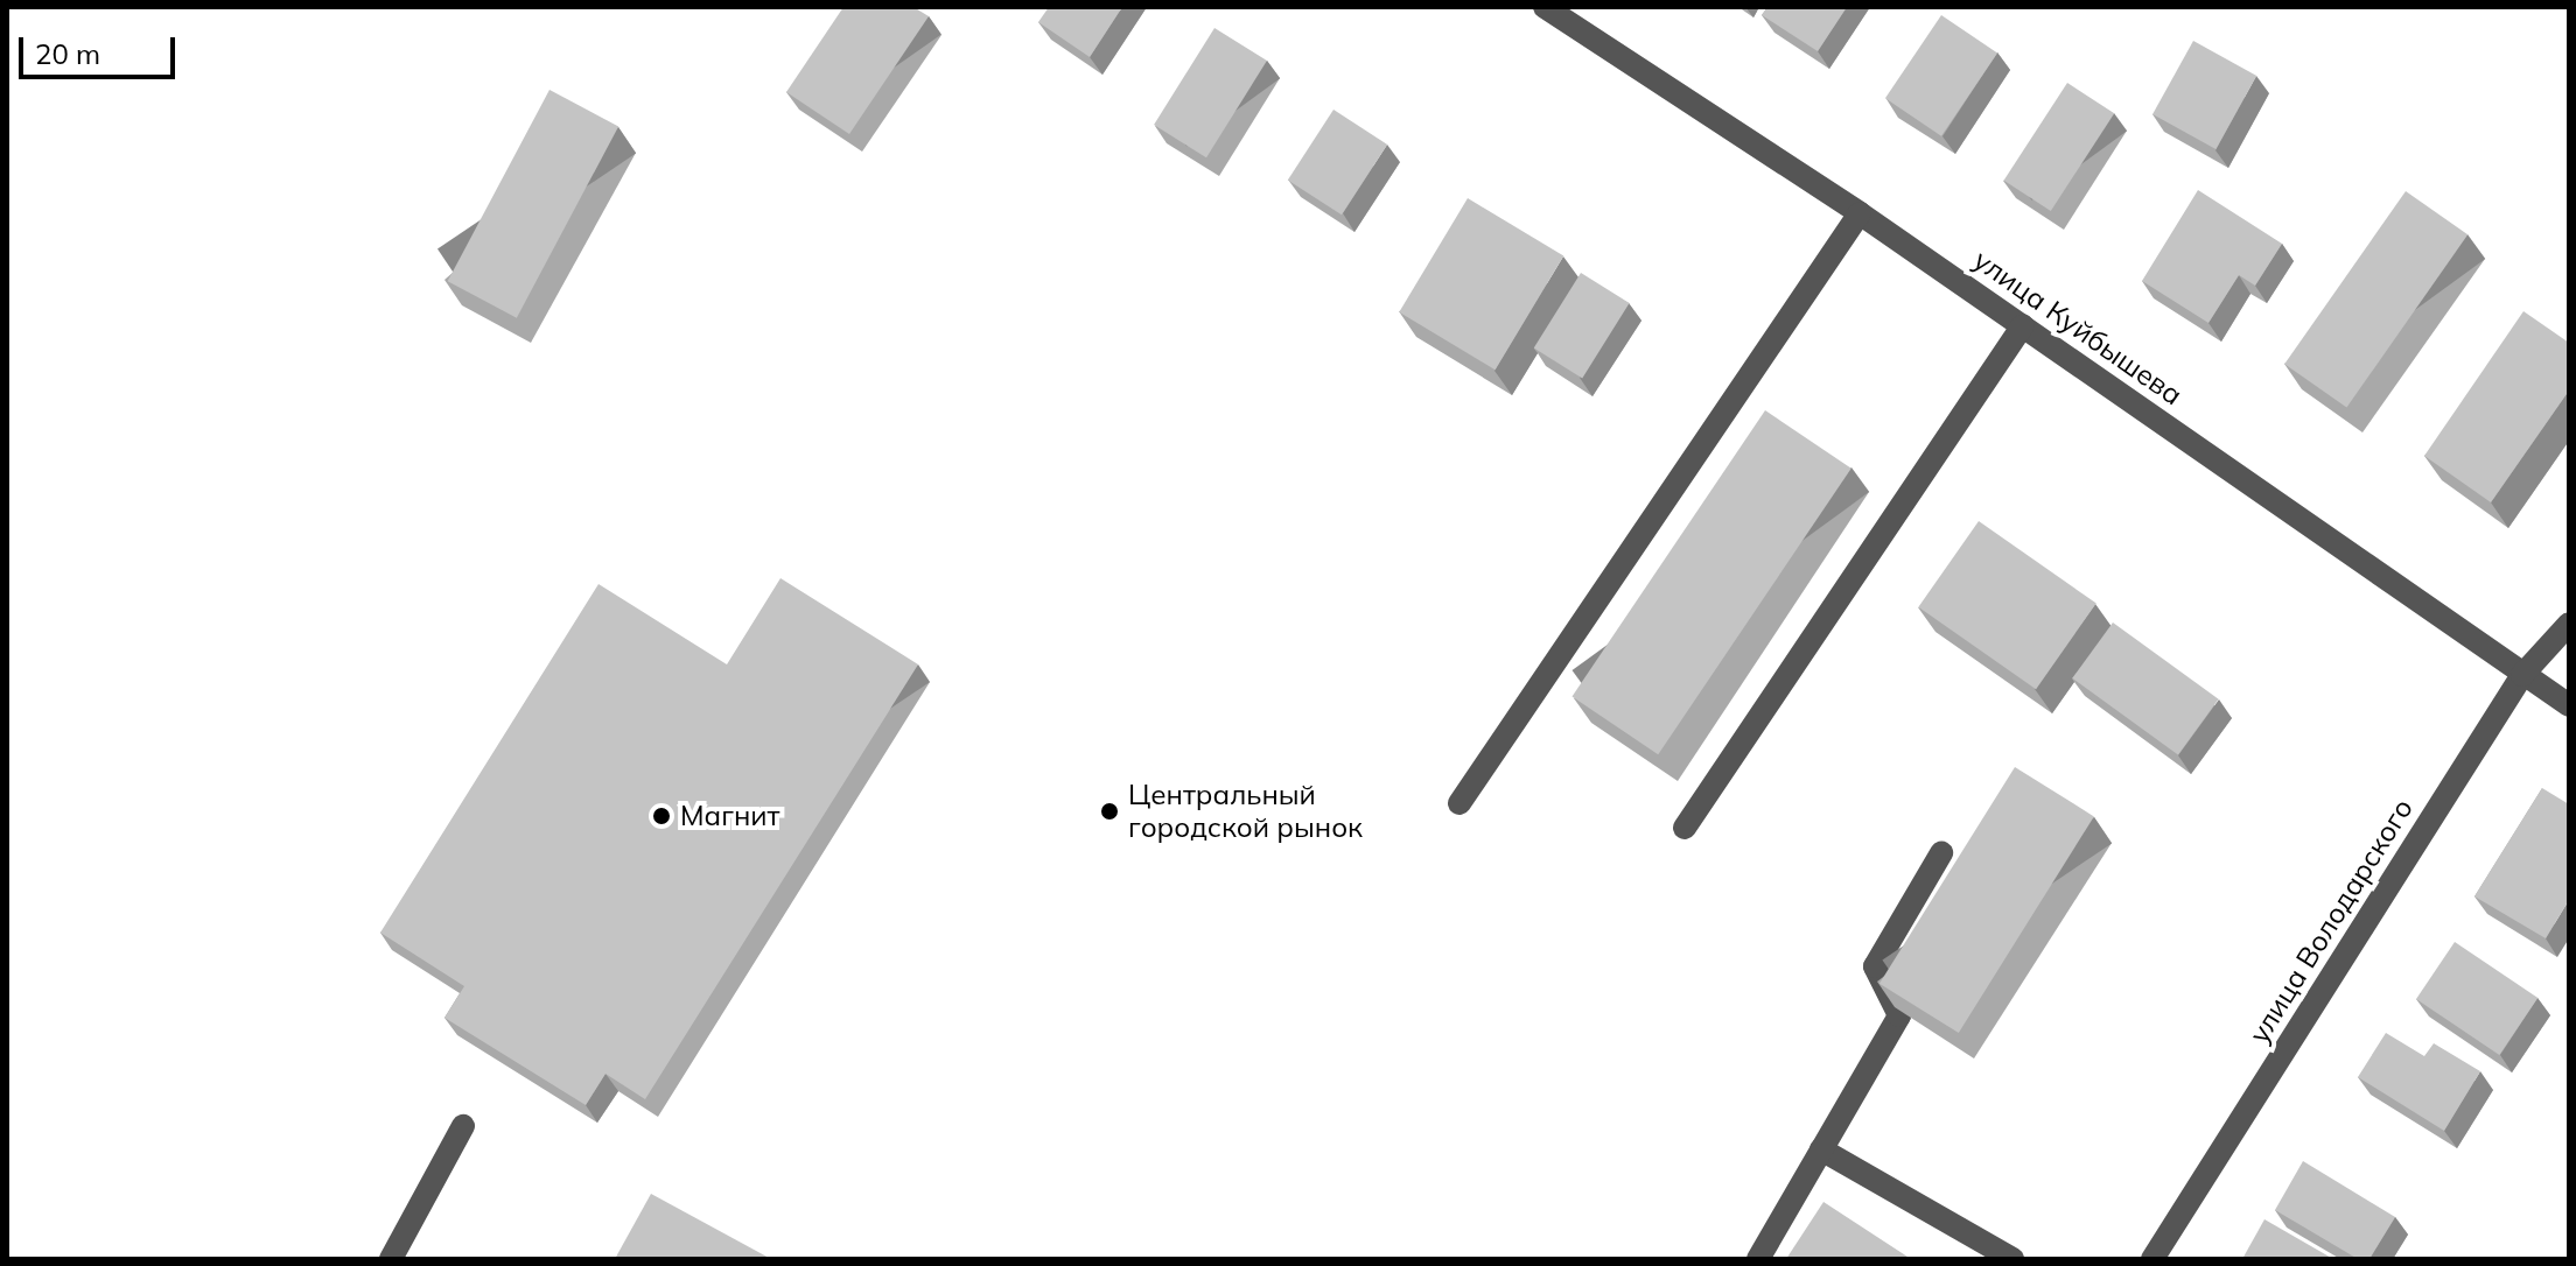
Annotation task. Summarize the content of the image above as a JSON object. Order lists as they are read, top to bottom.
{
  "streets": {
    "street": ["улица Куйбышева", "улица Володарского"]
  },
  "crossings": [
    ["улица Куйбышева", "улица Володарского"]
  ],
  "places": ["Центральный городской рынок", "Магнит"],
  "scale_bar": "20 m"
}
